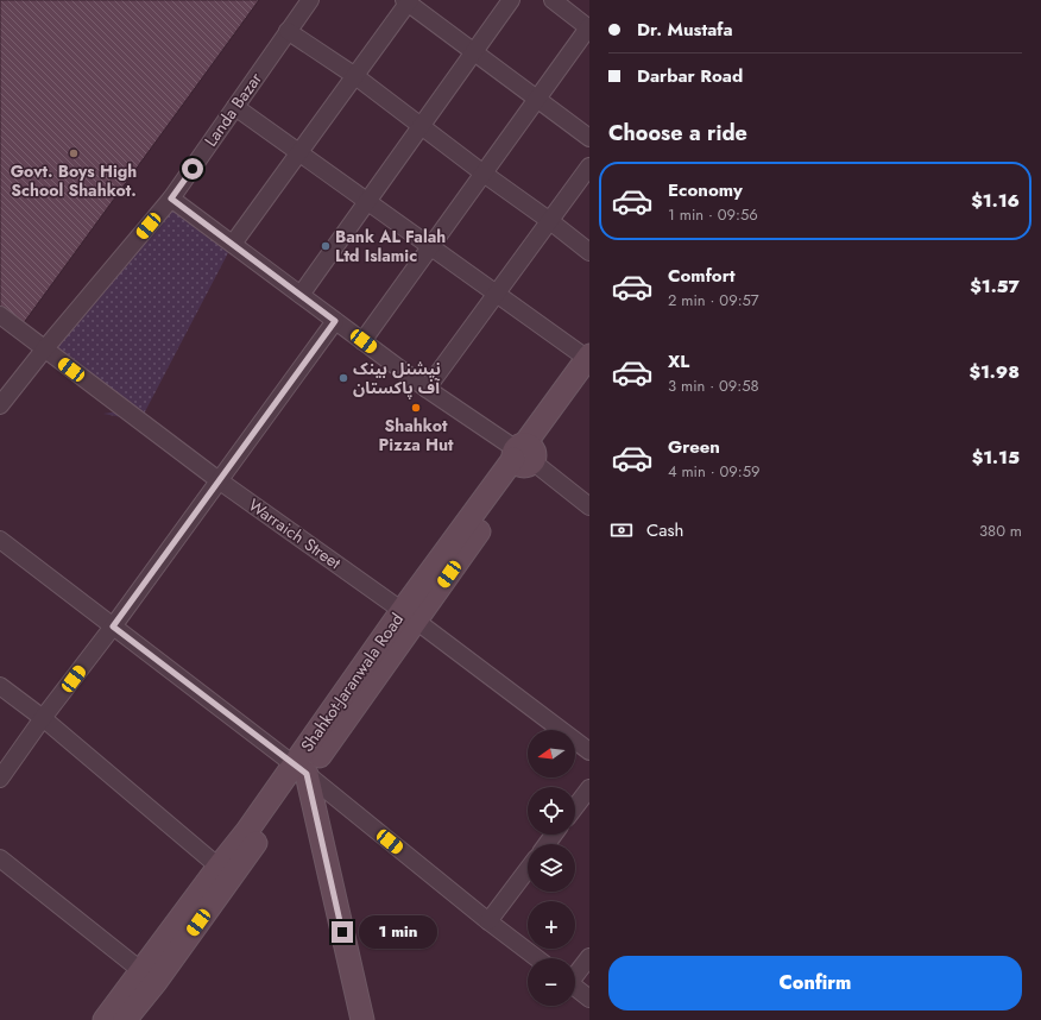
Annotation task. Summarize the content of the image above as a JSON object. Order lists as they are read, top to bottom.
{
  "streets": {
    "street": ["Landa Bazar", "Warraich Street", "Shahkot-Jaranwala Road"]
  },
  "crossings": [
    ["Landa Bazar", "Warraich Street"],
    ["Warraich Street", "Shahkot-Jaranwala Road"]
  ],
  "places": [
    "Govt. Boys High School Shahkot.",
    "Bank AL Falah Ltd Islamic",
    "نیشنل بینک آف پاکستان",
    "Shahkot Pizza Hut"
  ],
  "north": "left",
  "page": {
    "banner": ["Dr. Mustafa", "Darbar Road"],
    "heading": "Choose a ride",
    "list": [
      {
        "name": "Economy",
        "note": "1 min · 09:56",
        "value": "$1.16"
      },
      {
        "name": "Comfort",
        "note": "2 min · 09:57",
        "value": "$1.57"
      },
      {
        "name": "XL",
        "note": "3 min · 09:58",
        "value": "$1.98"
      },
      {
        "name": "Green",
        "note": "4 min · 09:59",
        "value": "$1.15"
      }
    ],
    "pay": ["Cash", "380 m"],
    "map_buttons": ["+", "−"],
    "bubble": "1 min",
    "buttons": "Confirm"
  }
}
